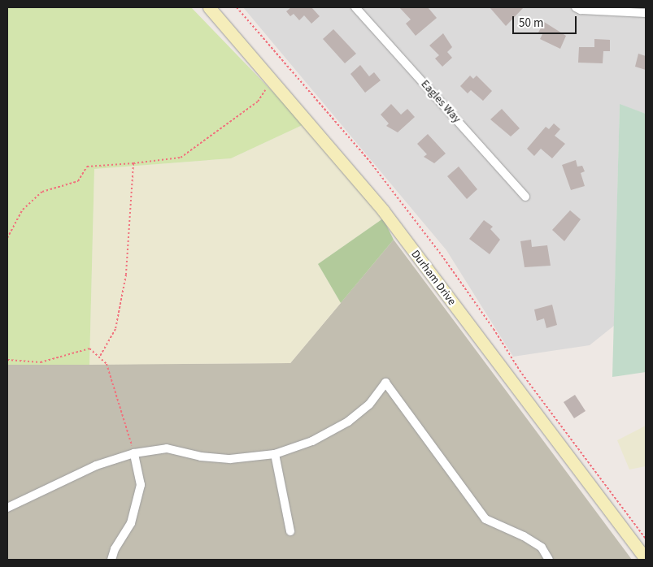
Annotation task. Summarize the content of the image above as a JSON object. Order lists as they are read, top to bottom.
{
  "streets": {
    "street": ["Eagles Way", "Durham Drive"]
  },
  "scale_bar": "50 m"
}
